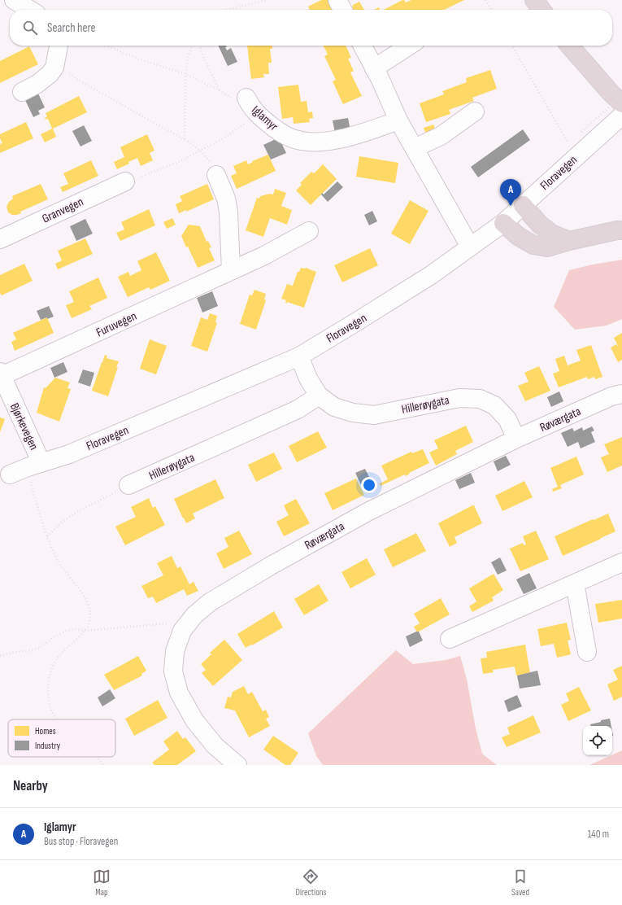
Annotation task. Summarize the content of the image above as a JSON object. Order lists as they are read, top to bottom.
{
  "streets": {
    "street": [
      "Iglamyr",
      "Floravegen",
      "Granvegen",
      "Furuvegen",
      "Hillerøygata",
      "Røværgata",
      "Bjørkevegen"
    ]
  },
  "crossings": [
    ["Floravegen", "Hillerøygata"],
    ["Floravegen", "Bjørkevegen"],
    ["Furuvegen", "Bjørkevegen"],
    ["Hillerøygata", "Røværgata"]
  ],
  "legend": ["Homes", "Industry"],
  "page": {
    "search": "Search here",
    "pins": "A",
    "heading": "Nearby",
    "list": [
      {
        "mark": "A",
        "name": "Iglamyr",
        "note": "Bus stop · Floravegen",
        "value": "140 m"
      }
    ],
    "nav": ["Map", "Directions", "Saved"]
  }
}
